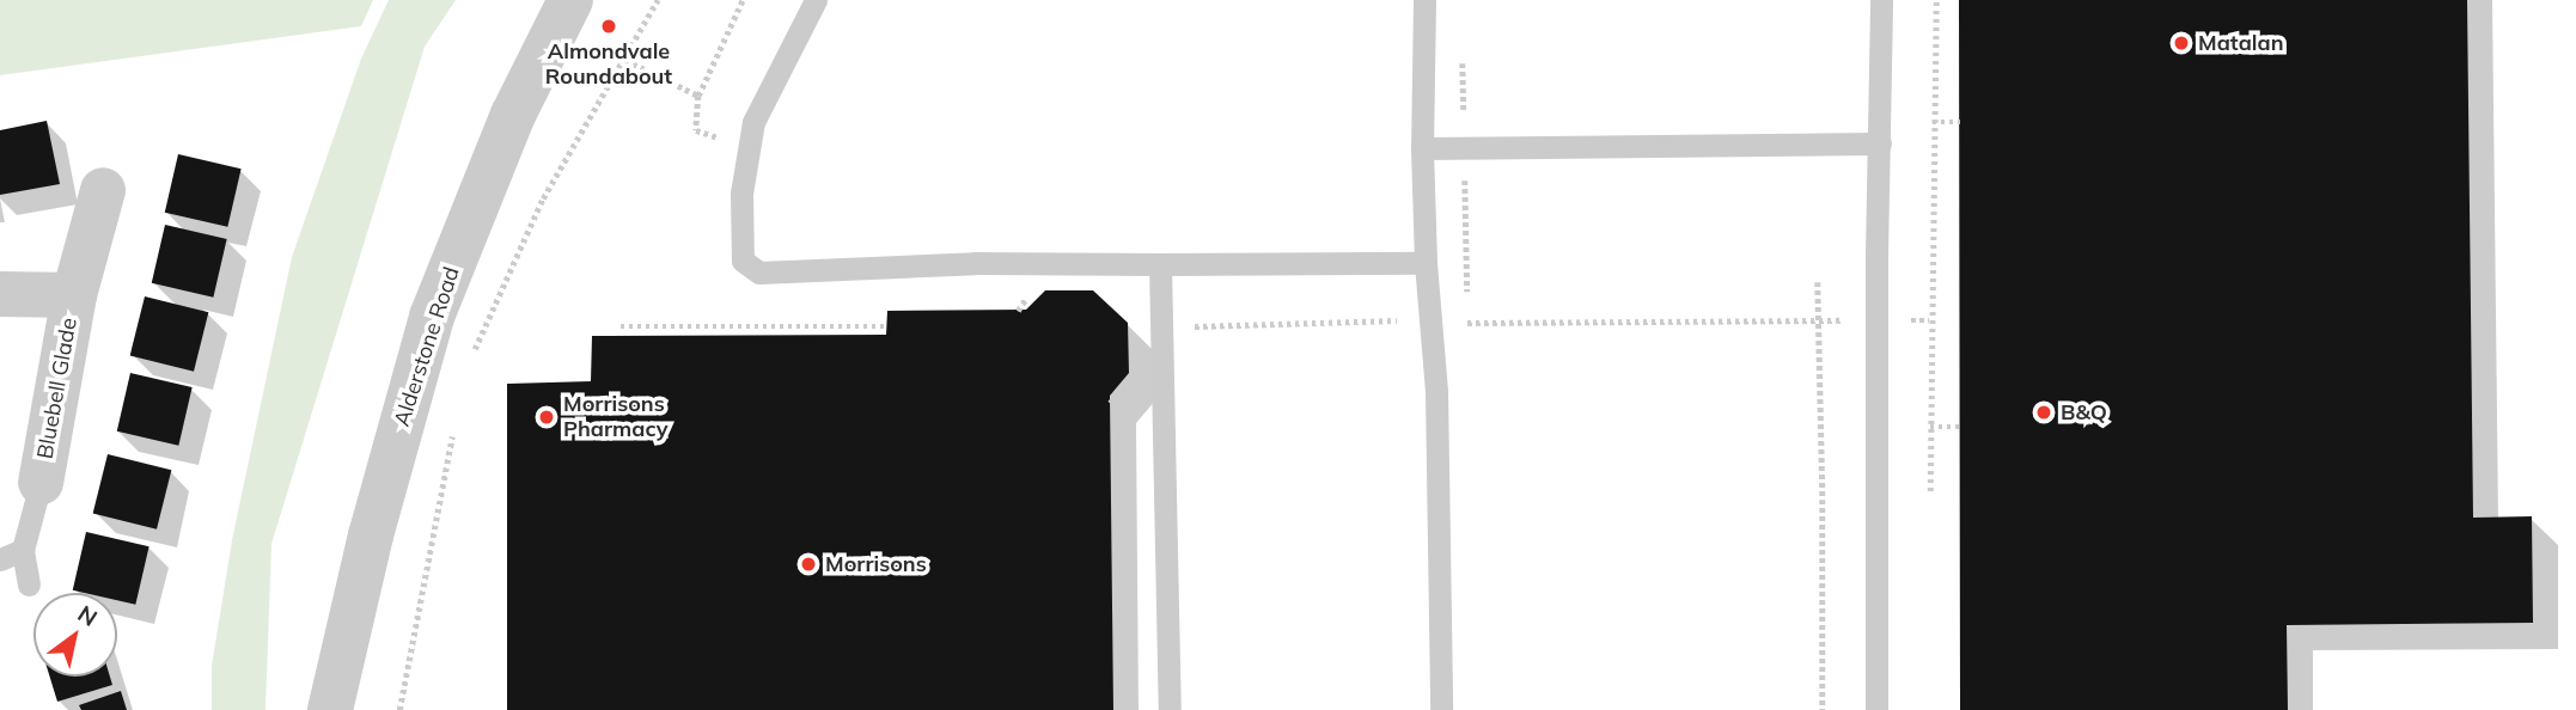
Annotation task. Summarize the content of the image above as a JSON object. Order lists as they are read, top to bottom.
{
  "streets": {
    "street": ["Alderstone Road", "Bluebell Glade"]
  },
  "places": [
    "Almondvale Roundabout",
    "Matalan",
    "B&Q",
    "Morrisons Pharmacy",
    "Morrisons"
  ],
  "north": "top right"
}
